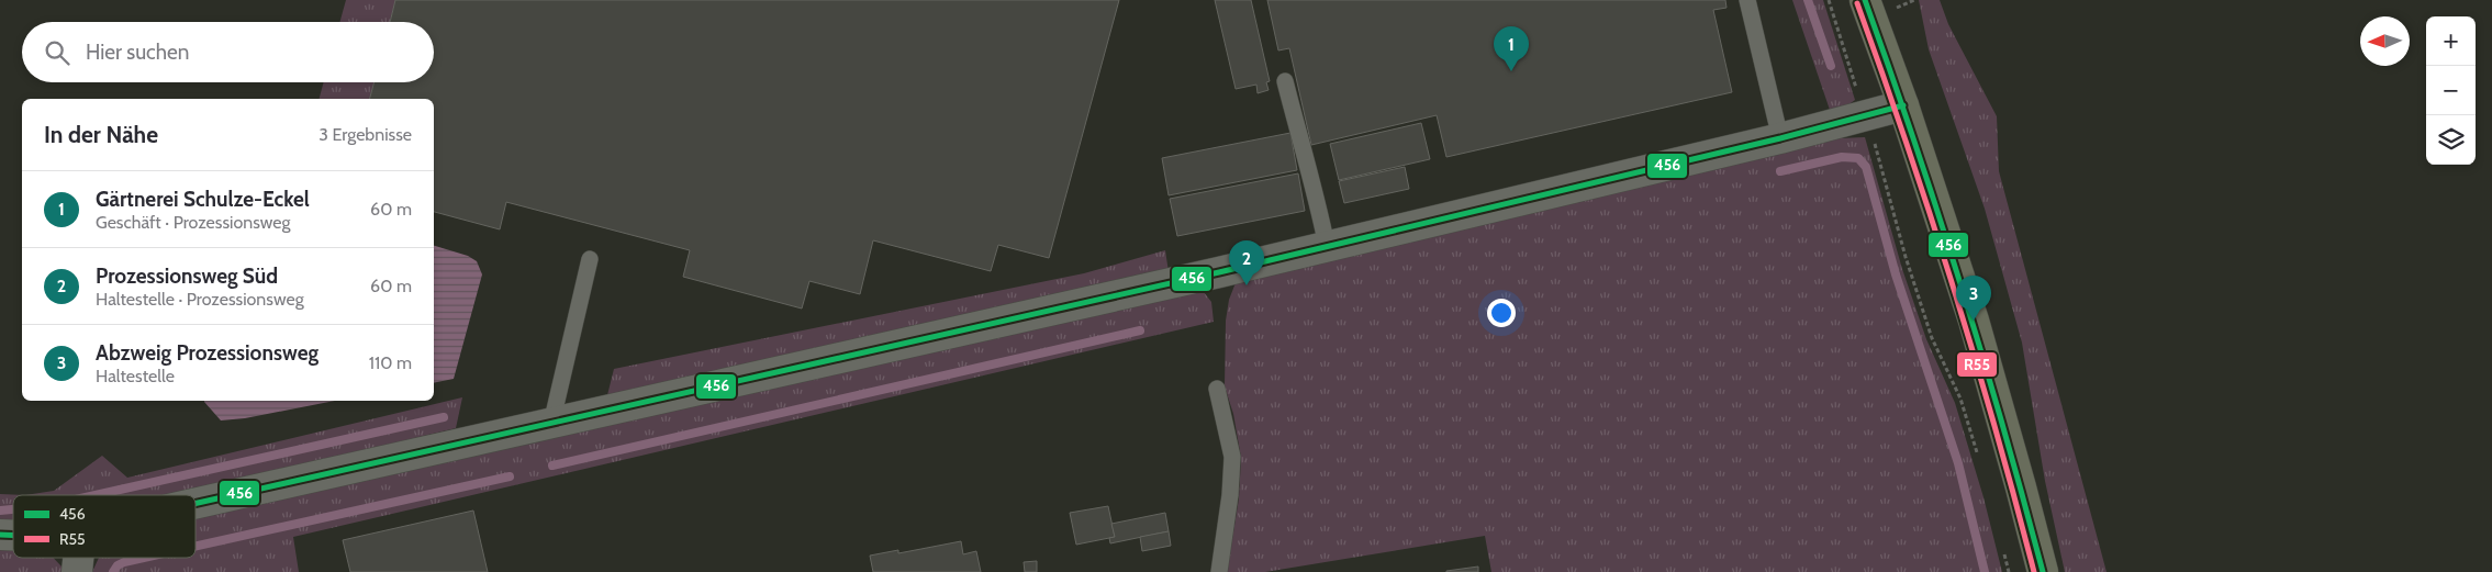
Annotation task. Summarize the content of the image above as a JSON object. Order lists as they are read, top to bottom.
{
  "lines": ["transit line 456", "transit line R55"],
  "legend": ["456", "R55"],
  "north": "left",
  "page": {
    "map_buttons": ["+", "−"],
    "search": "Hier suchen",
    "pins": ["1", "2", "3"],
    "heading": ["In der Nähe", "3 Ergebnisse"],
    "list": [
      {
        "mark": "1",
        "name": "Gärtnerei Schulze-Eckel",
        "note": "Geschäft · Prozessionsweg",
        "value": "60 m"
      },
      {
        "mark": "2",
        "name": "Prozessionsweg Süd",
        "note": "Haltestelle · Prozessionsweg",
        "value": "60 m"
      },
      {
        "mark": "3",
        "name": "Abzweig Prozessionsweg",
        "note": "Haltestelle",
        "value": "110 m"
      }
    ]
  }
}
